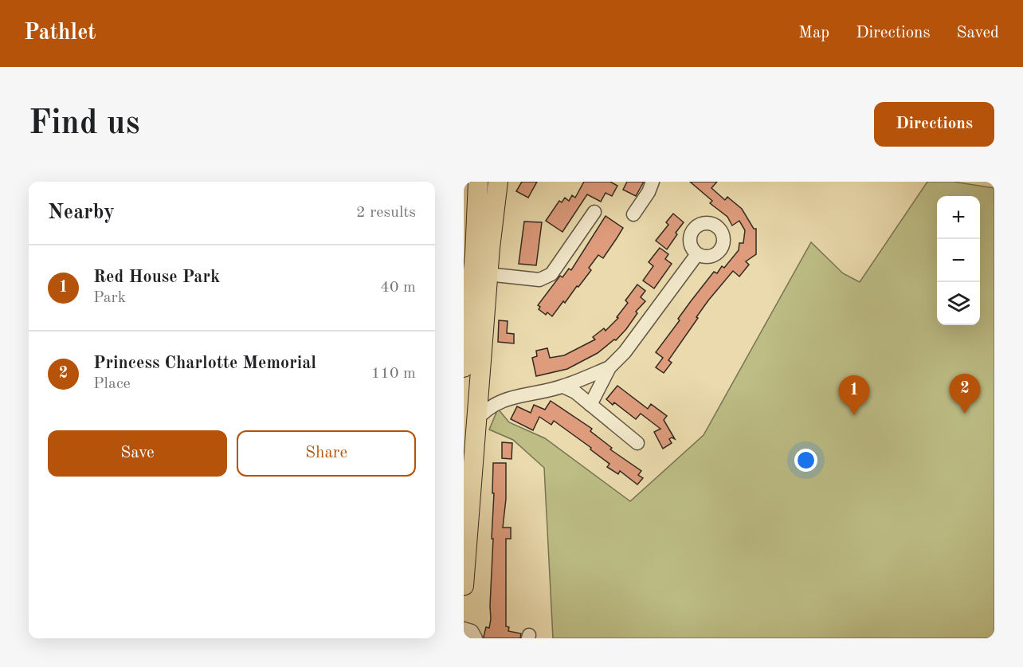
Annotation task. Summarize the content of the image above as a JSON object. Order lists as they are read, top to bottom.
{
  "page": {
    "header": "Pathlet",
    "nav": ["Map", "Directions", "Saved"],
    "buttons": [
      "Directions",
      ["Save", "Share"]
    ],
    "title": "Find us",
    "heading": ["Nearby", "2 results"],
    "map_buttons": ["+", "−"],
    "list": [
      {
        "mark": "1",
        "name": "Red House Park",
        "note": "Park",
        "value": "40 m"
      },
      {
        "mark": "2",
        "name": "Princess Charlotte Memorial",
        "note": "Place",
        "value": "110 m"
      }
    ],
    "pins": ["2", "1"]
  }
}
